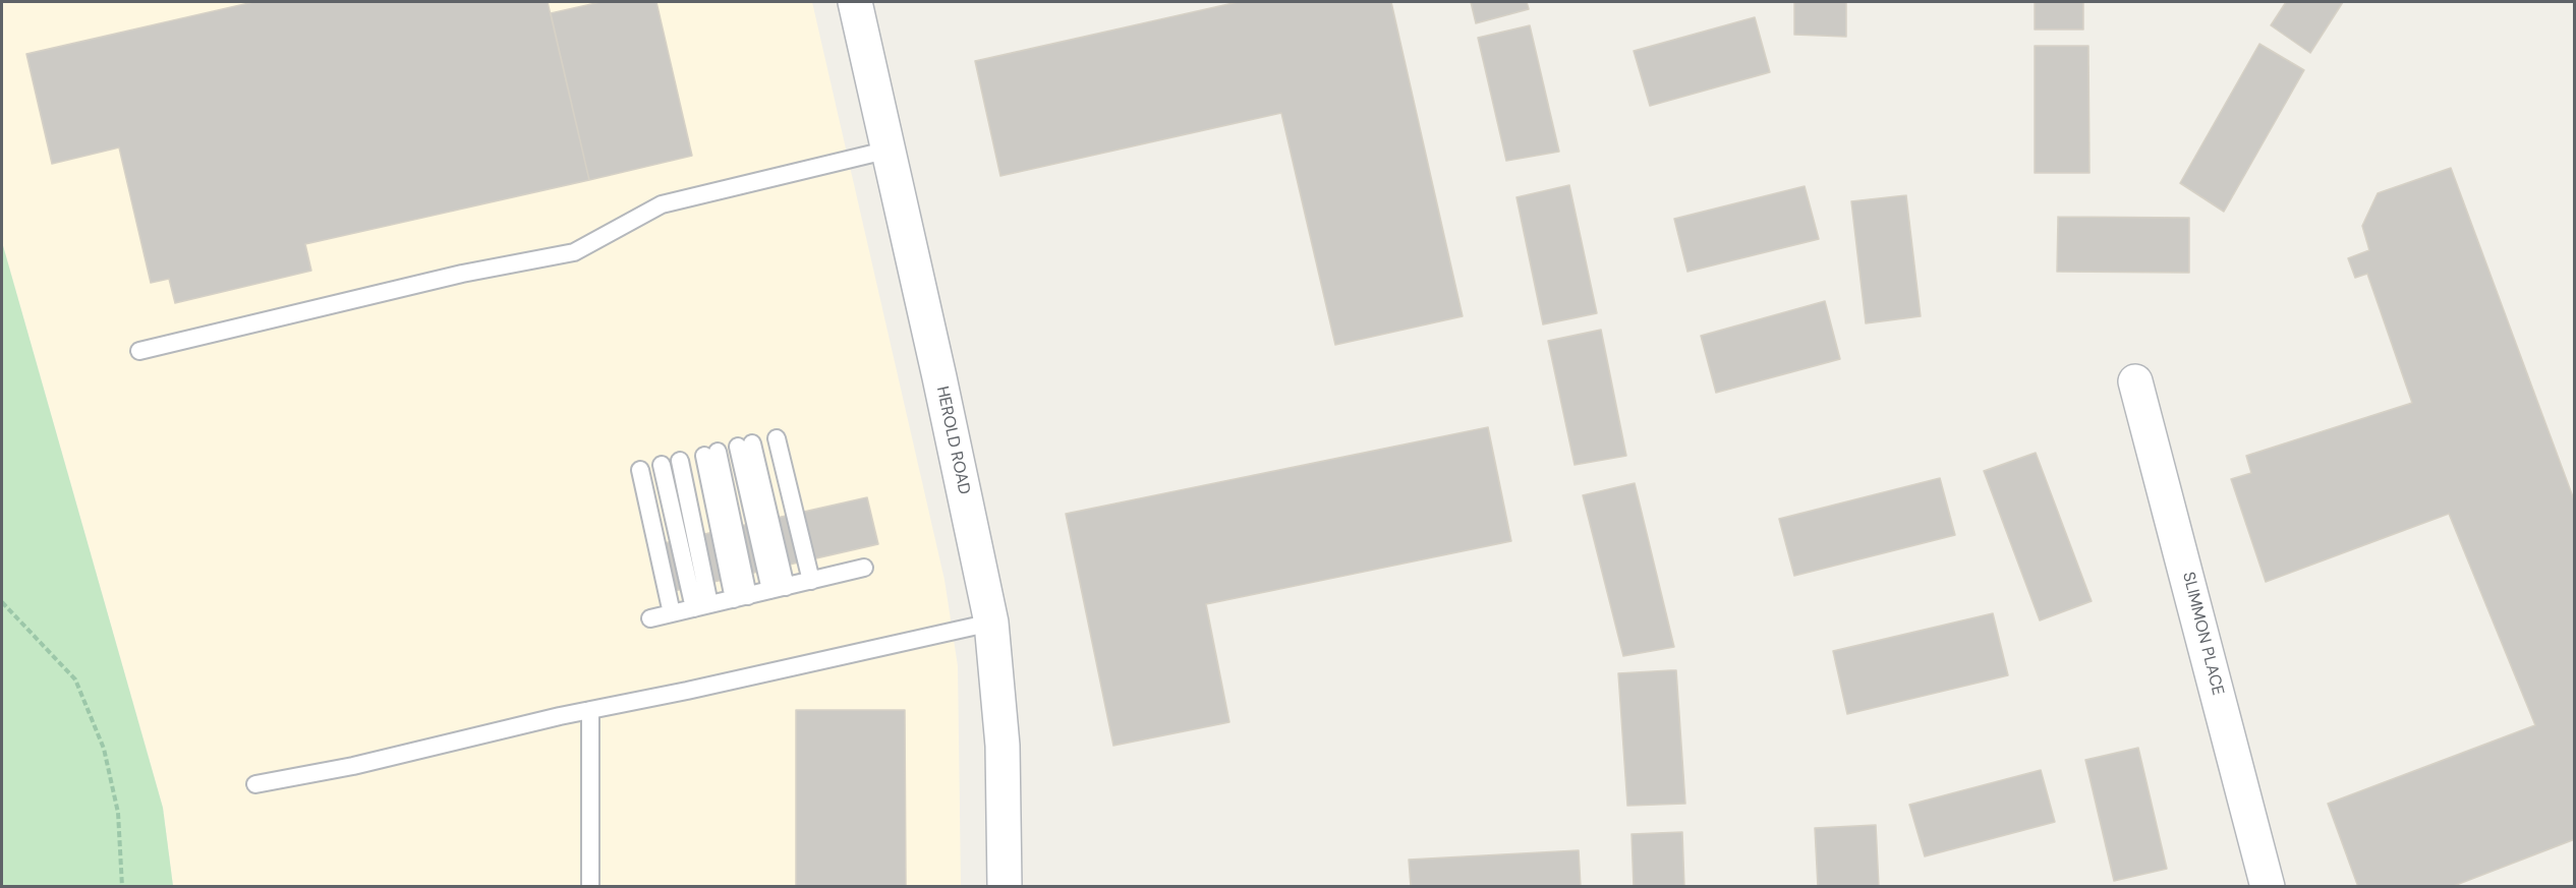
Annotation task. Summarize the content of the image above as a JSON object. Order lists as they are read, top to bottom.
{
  "streets": {
    "street": ["HEROLD ROAD", "SLIMMON PLACE"]
  }
}
